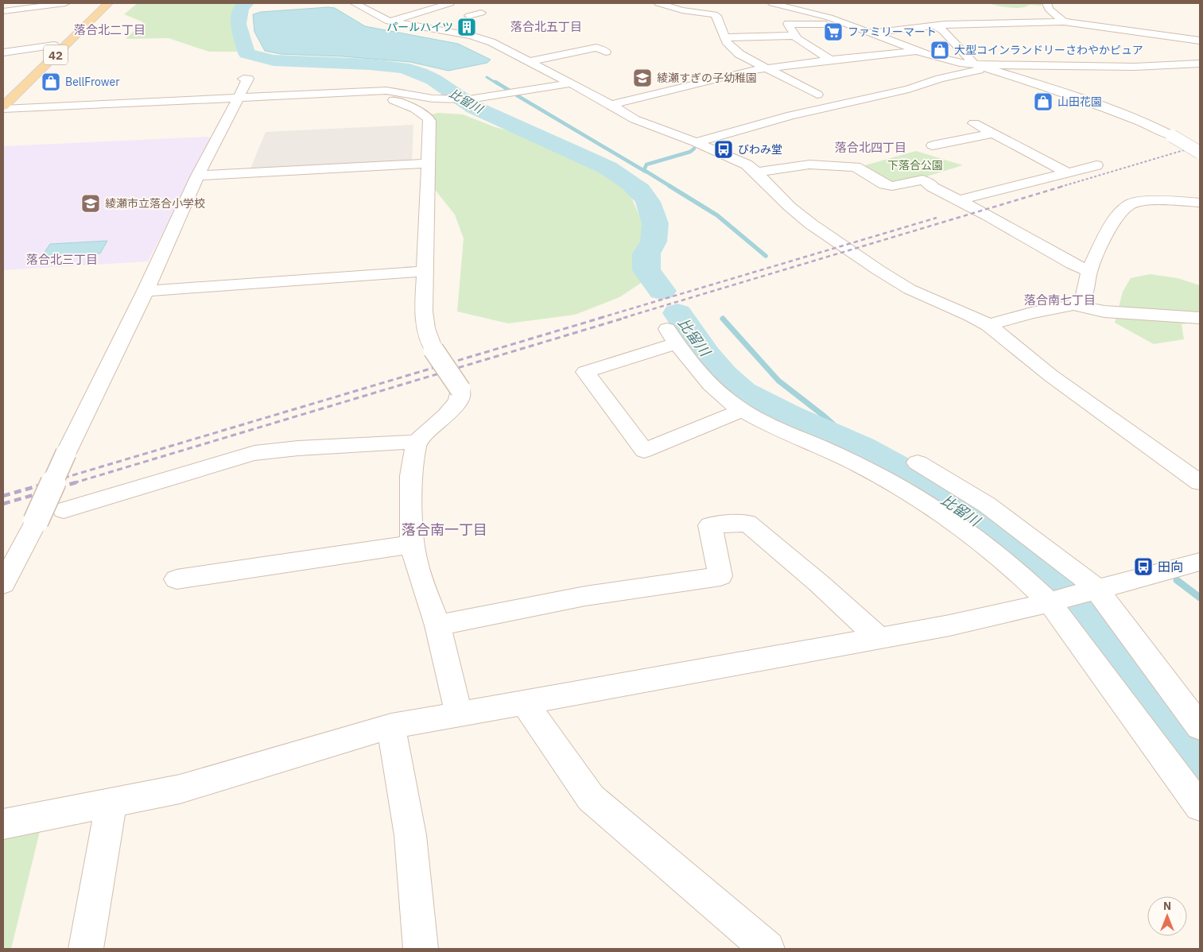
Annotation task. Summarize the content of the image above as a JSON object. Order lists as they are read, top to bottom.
{
  "streets": {
    "main road": ["42"]
  },
  "districts": [
    "落合北五丁目",
    "落合北二丁目",
    "落合北四丁目",
    "落合北三丁目",
    "落合南七丁目",
    "落合南一丁目"
  ],
  "water": ["比留川"],
  "parks": ["下落合公園"],
  "places": {
    "building": ["パールハイツ"],
    "supermarket": ["ファミリーマート"],
    "shop": ["大型コインランドリーさわやかピュア", "BellFrower", "山田花園"],
    "school or university": ["綾瀬すぎの子幼稚園", "綾瀬市立落合小学校"],
    "bus stop": ["びわみ堂", "田向"]
  },
  "north": "top"
}
